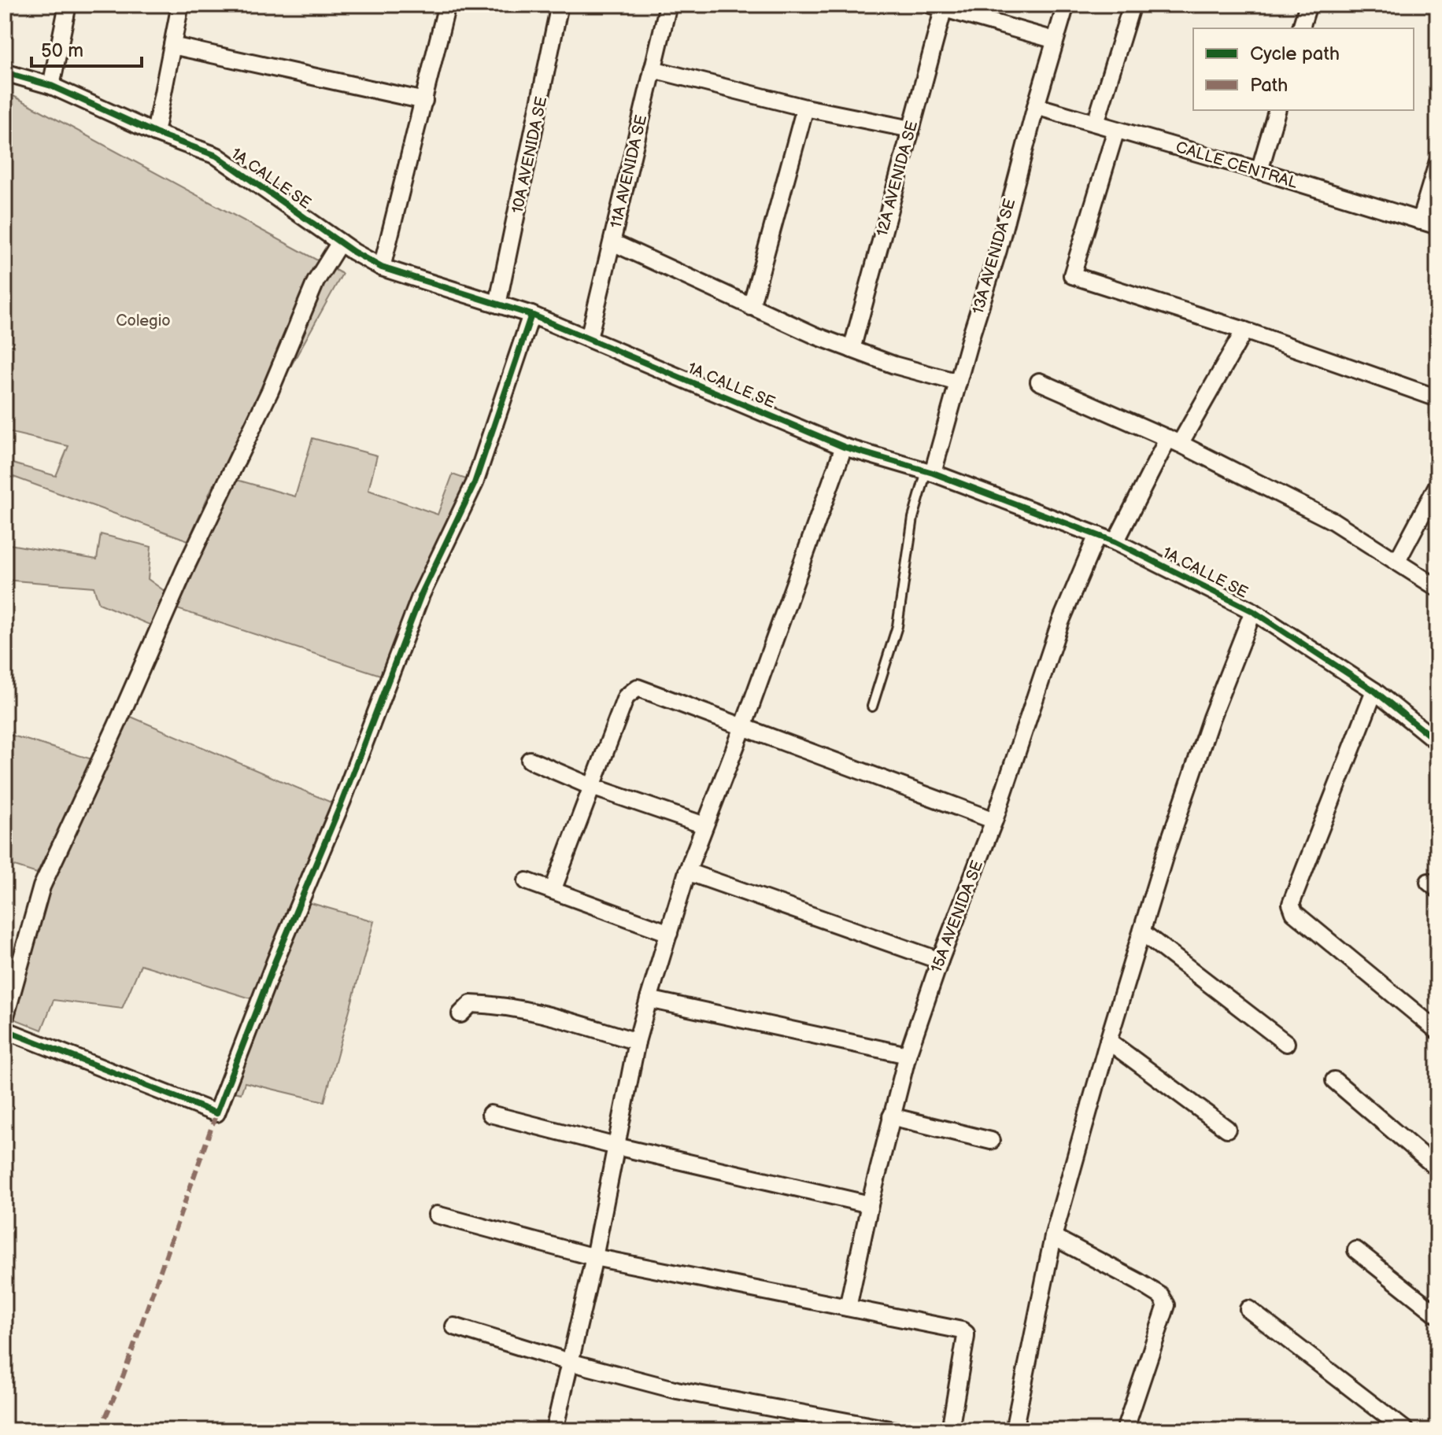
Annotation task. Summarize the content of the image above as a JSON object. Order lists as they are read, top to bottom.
{
  "streets": {
    "street": [
      "10A AVENIDA SE",
      "CALLE CENTRAL",
      "11A AVENIDA SE",
      "1A CALLE SE",
      "12A AVENIDA SE",
      "13A AVENIDA SE",
      "15A AVENIDA SE"
    ]
  },
  "crossings": [
    ["10A AVENIDA SE", "1A CALLE SE"],
    ["CALLE CENTRAL", "13A AVENIDA SE"],
    ["11A AVENIDA SE", "1A CALLE SE"],
    ["1A CALLE SE", "13A AVENIDA SE"],
    ["1A CALLE SE", "15A AVENIDA SE"]
  ],
  "parks": ["Colegio"],
  "legend": ["Cycle path", "Path"],
  "scale_bar": "50 m"
}
